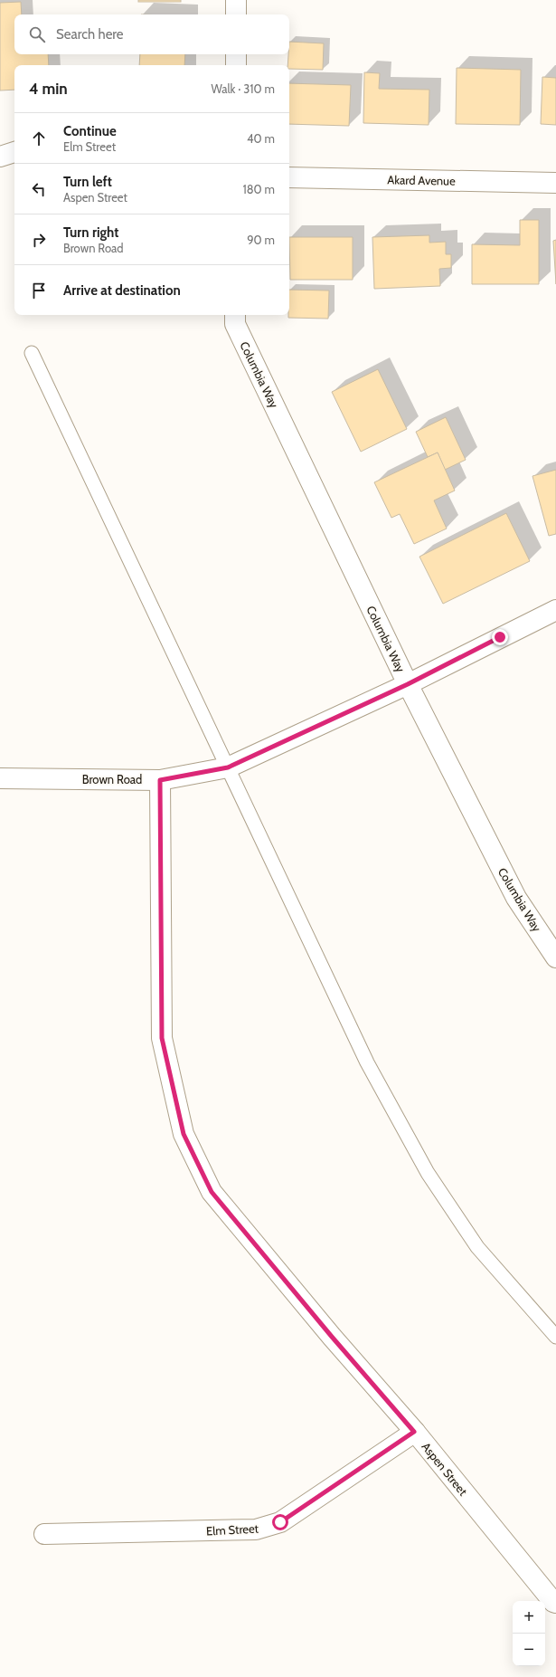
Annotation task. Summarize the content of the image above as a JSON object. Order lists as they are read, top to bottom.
{
  "streets": {
    "street": [
      "Akard Avenue",
      "Columbia Way",
      "Brown Road",
      "Aspen Street",
      "Elm Street"
    ]
  },
  "crossings": [
    ["Columbia Way", "Brown Road"],
    ["Brown Road", "Aspen Street"],
    ["Aspen Street", "Elm Street"]
  ],
  "page": {
    "search": "Search here",
    "heading": ["4 min", "Walk · 310 m"],
    "list": [
      ["Continue", "Elm Street", "40 m"],
      ["Turn left", "Aspen Street", "180 m"],
      ["Turn right", "Brown Road", "90 m"],
      "Arrive at destination"
    ],
    "map_buttons": ["+", "−"]
  }
}
